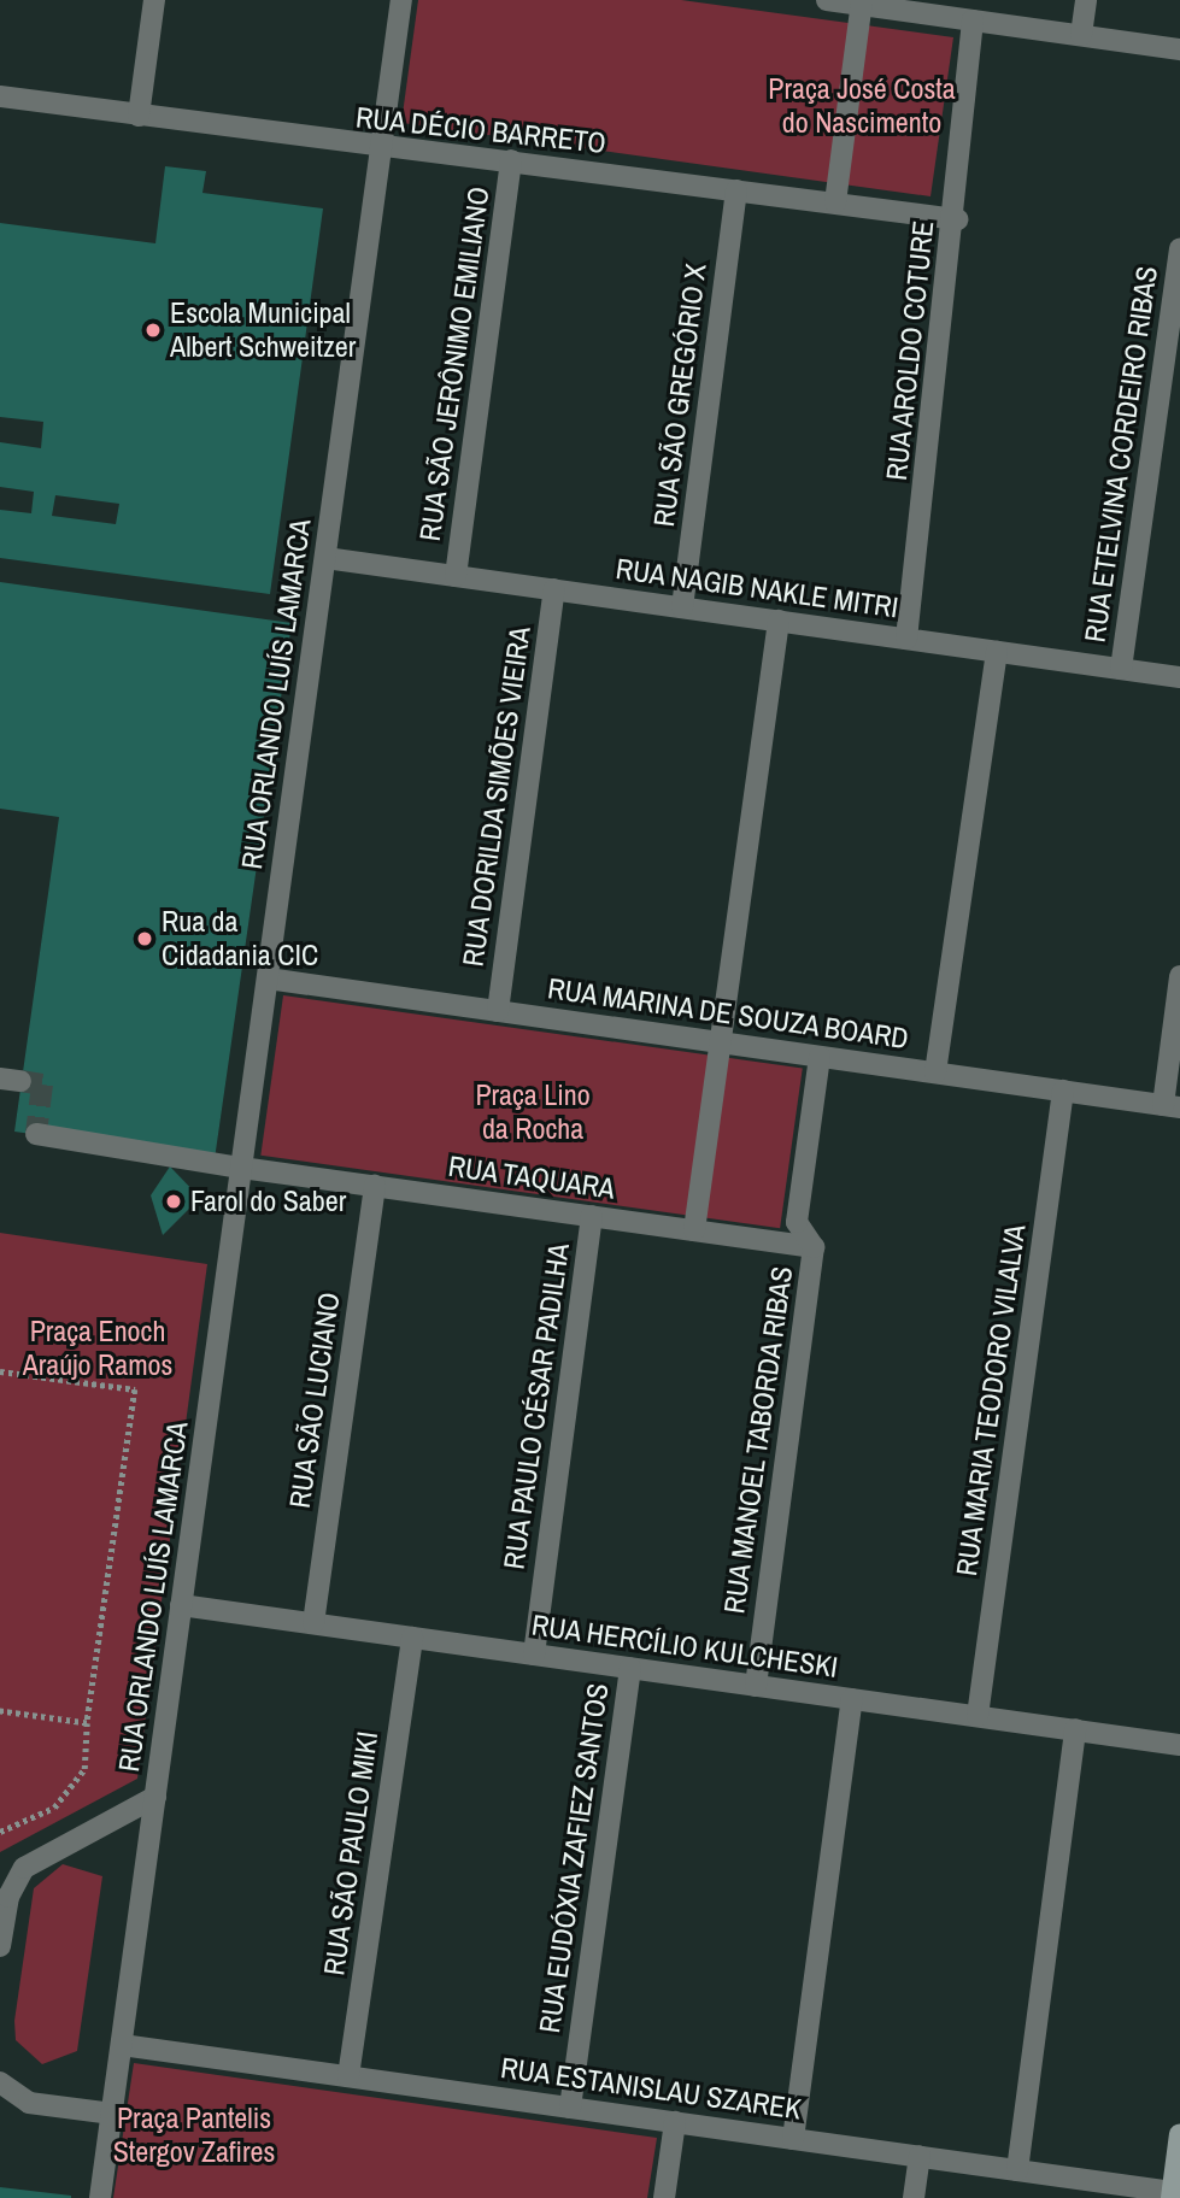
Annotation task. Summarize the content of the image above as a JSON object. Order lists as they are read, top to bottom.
{
  "streets": {
    "street": [
      "RUA DÉCIO BARRETO",
      "RUA AROLDO COTURE",
      "RUA SÃO JERÔNIMO EMILIANO",
      "RUA SÃO GREGÓRIO X",
      "RUA ETELVINA CORDEIRO RIBAS",
      "RUA NAGIB NAKLE MITRI",
      "RUA ORLANDO LUÍS LAMARCA",
      "RUA DORILDA SIMÕES VIEIRA",
      "RUA MARINA DE SOUZA BOARD",
      "RUA TAQUARA",
      "RUA SÃO LUCIANO",
      "RUA MARIA TEODORO VILALVA",
      "RUA PAULO CÉSAR PADILHA",
      "RUA MANOEL TABORDA RIBAS",
      "RUA HERCÍLIO KULCHESKI",
      "RUA SÃO PAULO MIKI",
      "RUA EUDÓXIA ZAFIEZ SANTOS",
      "RUA ESTANISLAU SZAREK"
    ]
  },
  "crossings": [
    ["RUA DÉCIO BARRETO", "RUA AROLDO COTURE"],
    ["RUA DÉCIO BARRETO", "RUA SÃO JERÔNIMO EMILIANO"],
    ["RUA DÉCIO BARRETO", "RUA SÃO GREGÓRIO X"],
    ["RUA DÉCIO BARRETO", "RUA ORLANDO LUÍS LAMARCA"],
    ["RUA AROLDO COTURE", "RUA NAGIB NAKLE MITRI"],
    ["RUA SÃO JERÔNIMO EMILIANO", "RUA NAGIB NAKLE MITRI"],
    ["RUA SÃO GREGÓRIO X", "RUA NAGIB NAKLE MITRI"],
    ["RUA ETELVINA CORDEIRO RIBAS", "RUA NAGIB NAKLE MITRI"],
    ["RUA NAGIB NAKLE MITRI", "RUA ORLANDO LUÍS LAMARCA"],
    ["RUA NAGIB NAKLE MITRI", "RUA DORILDA SIMÕES VIEIRA"],
    ["RUA ORLANDO LUÍS LAMARCA", "RUA MARINA DE SOUZA BOARD"],
    ["RUA ORLANDO LUÍS LAMARCA", "RUA TAQUARA"],
    ["RUA ORLANDO LUÍS LAMARCA", "RUA HERCÍLIO KULCHESKI"],
    ["RUA ORLANDO LUÍS LAMARCA", "RUA ESTANISLAU SZAREK"],
    ["RUA DORILDA SIMÕES VIEIRA", "RUA MARINA DE SOUZA BOARD"],
    ["RUA MARINA DE SOUZA BOARD", "RUA MARIA TEODORO VILALVA"],
    ["RUA MARINA DE SOUZA BOARD", "RUA MANOEL TABORDA RIBAS"],
    ["RUA TAQUARA", "RUA SÃO LUCIANO"],
    ["RUA TAQUARA", "RUA PAULO CÉSAR PADILHA"],
    ["RUA TAQUARA", "RUA MANOEL TABORDA RIBAS"],
    ["RUA SÃO LUCIANO", "RUA HERCÍLIO KULCHESKI"],
    ["RUA MARIA TEODORO VILALVA", "RUA HERCÍLIO KULCHESKI"],
    ["RUA PAULO CÉSAR PADILHA", "RUA HERCÍLIO KULCHESKI"],
    ["RUA MANOEL TABORDA RIBAS", "RUA HERCÍLIO KULCHESKI"],
    ["RUA HERCÍLIO KULCHESKI", "RUA SÃO PAULO MIKI"],
    ["RUA HERCÍLIO KULCHESKI", "RUA EUDÓXIA ZAFIEZ SANTOS"],
    ["RUA SÃO PAULO MIKI", "RUA ESTANISLAU SZAREK"],
    ["RUA EUDÓXIA ZAFIEZ SANTOS", "RUA ESTANISLAU SZAREK"]
  ],
  "parks": [
    "Praça José Costa do Nascimento",
    "Praça Lino da Rocha",
    "Praça Enoch Araújo Ramos",
    "Praça Pantelis Stergov Zafires"
  ],
  "places": ["Escola Municipal Albert Schweitzer", "Rua da Cidadania CIC", "Farol do Saber"]
}
